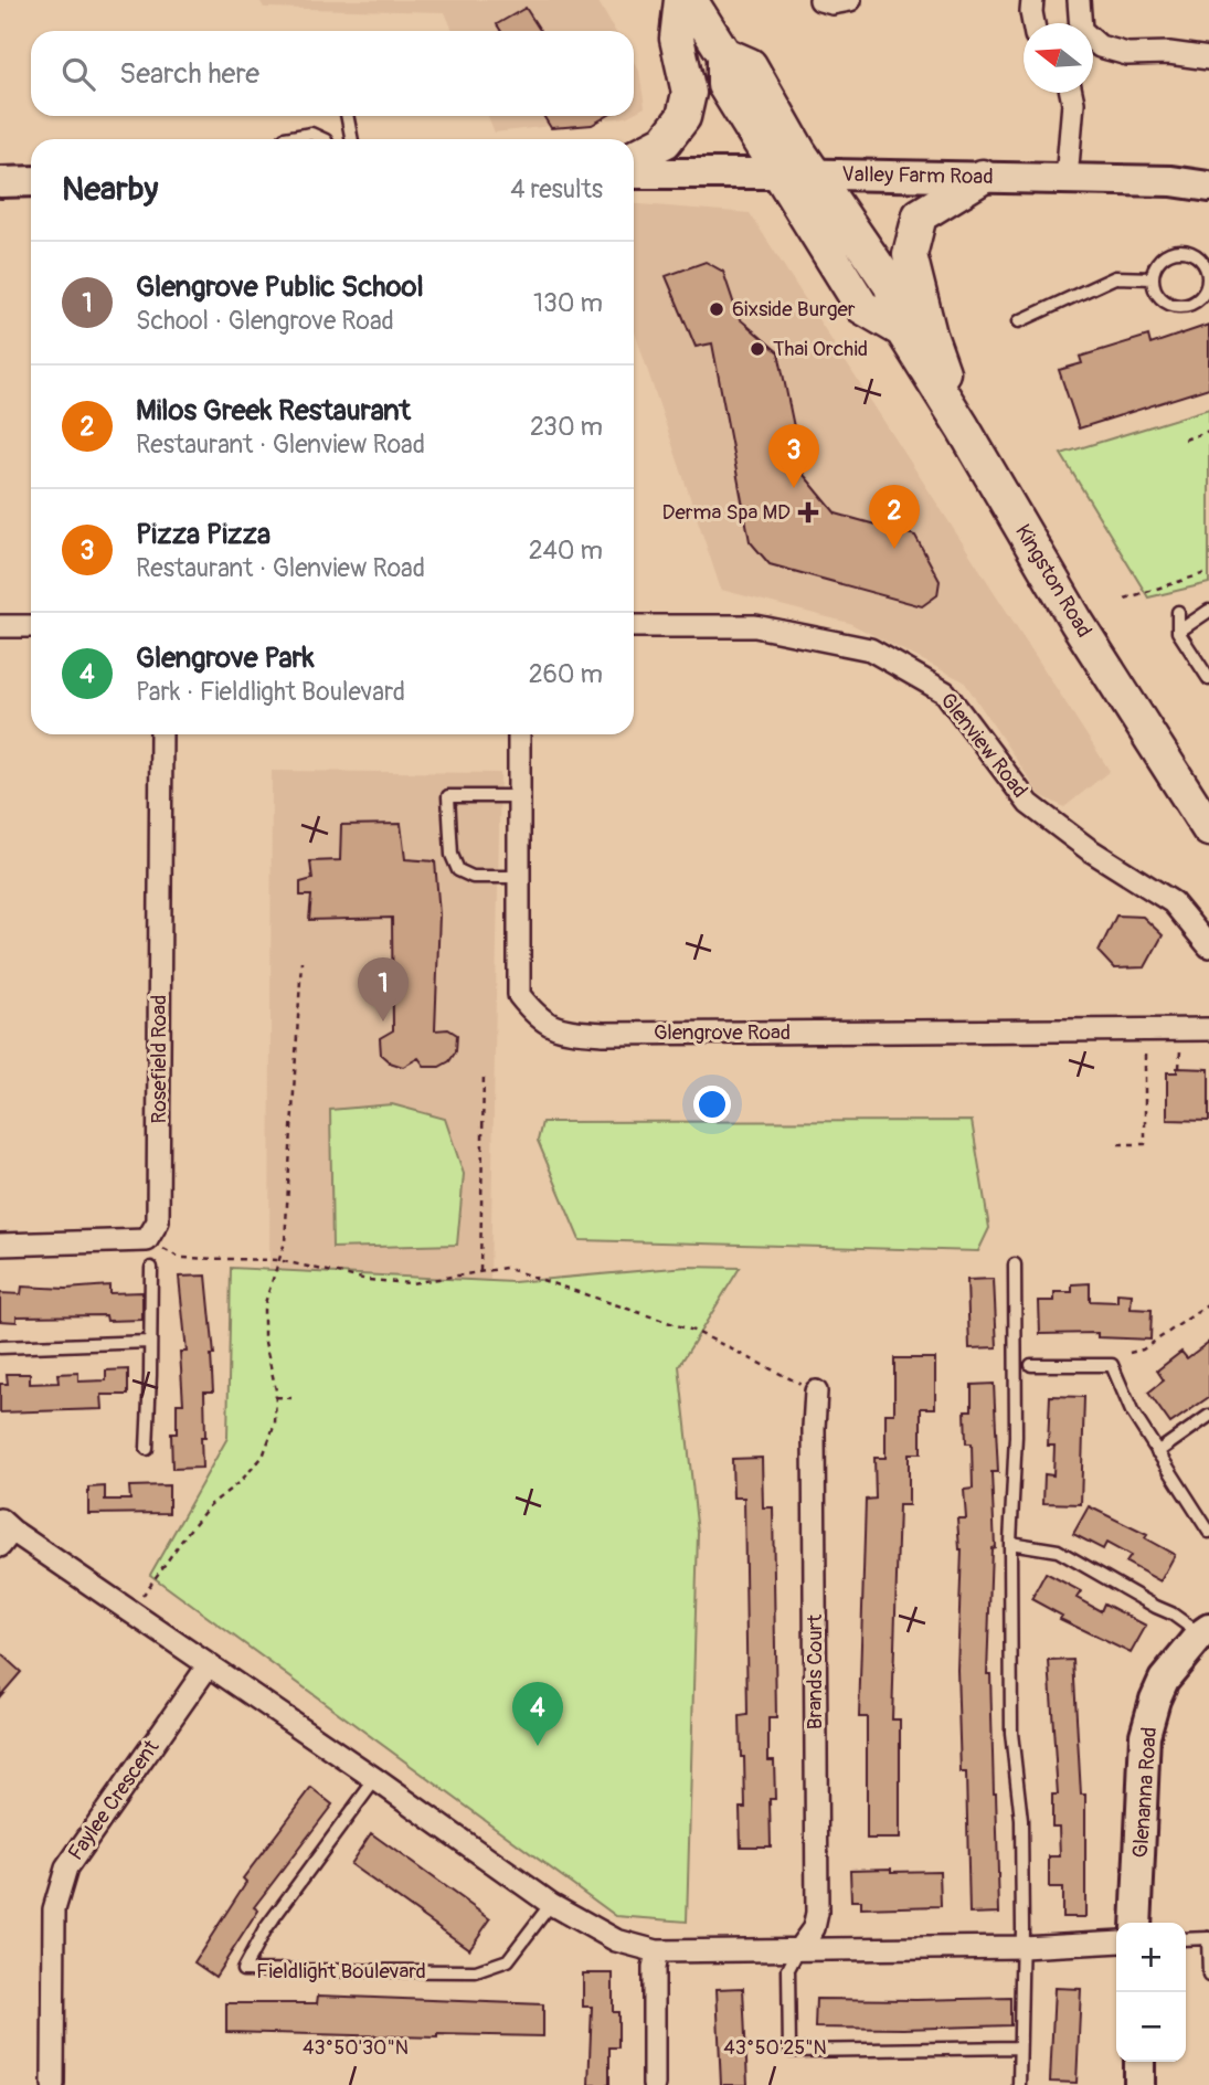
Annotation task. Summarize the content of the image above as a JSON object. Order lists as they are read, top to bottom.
{
  "streets": {
    "main road": ["Kingston Road"],
    "street": [
      "Valley Farm Road",
      "Glenview Road",
      "Glengrove Road",
      "Rosefield Road",
      "Brands Court",
      "Glenanna Road",
      "Faylee Crescent"
    ],
    "lane": ["Fieldlight Boulevard"]
  },
  "crossings": [
    ["Valley Farm Road", "Kingston Road"]
  ],
  "places": {
    "other": ["6ixside Burger", "Thai Orchid"],
    "health": ["Derma Spa MD"]
  },
  "north": "left",
  "page": {
    "search": "Search here",
    "heading": ["Nearby", "4 results"],
    "list": [
      {
        "mark": "1",
        "name": "Glengrove Public School",
        "note": "School · Glengrove Road",
        "value": "130 m"
      },
      {
        "mark": "2",
        "name": "Milos Greek Restaurant",
        "note": "Restaurant · Glenview Road",
        "value": "230 m"
      },
      {
        "mark": "3",
        "name": "Pizza Pizza",
        "note": "Restaurant · Glenview Road",
        "value": "240 m"
      },
      {
        "mark": "4",
        "name": "Glengrove Park",
        "note": "Park · Fieldlight Boulevard",
        "value": "260 m"
      }
    ],
    "pins": [
      "3",
      "2",
      "1",
      "4"
    ],
    "map_buttons": ["+", "−"]
  },
  "coordinates": ["43°50'30\"N", "43°50'25\"N"]
}
